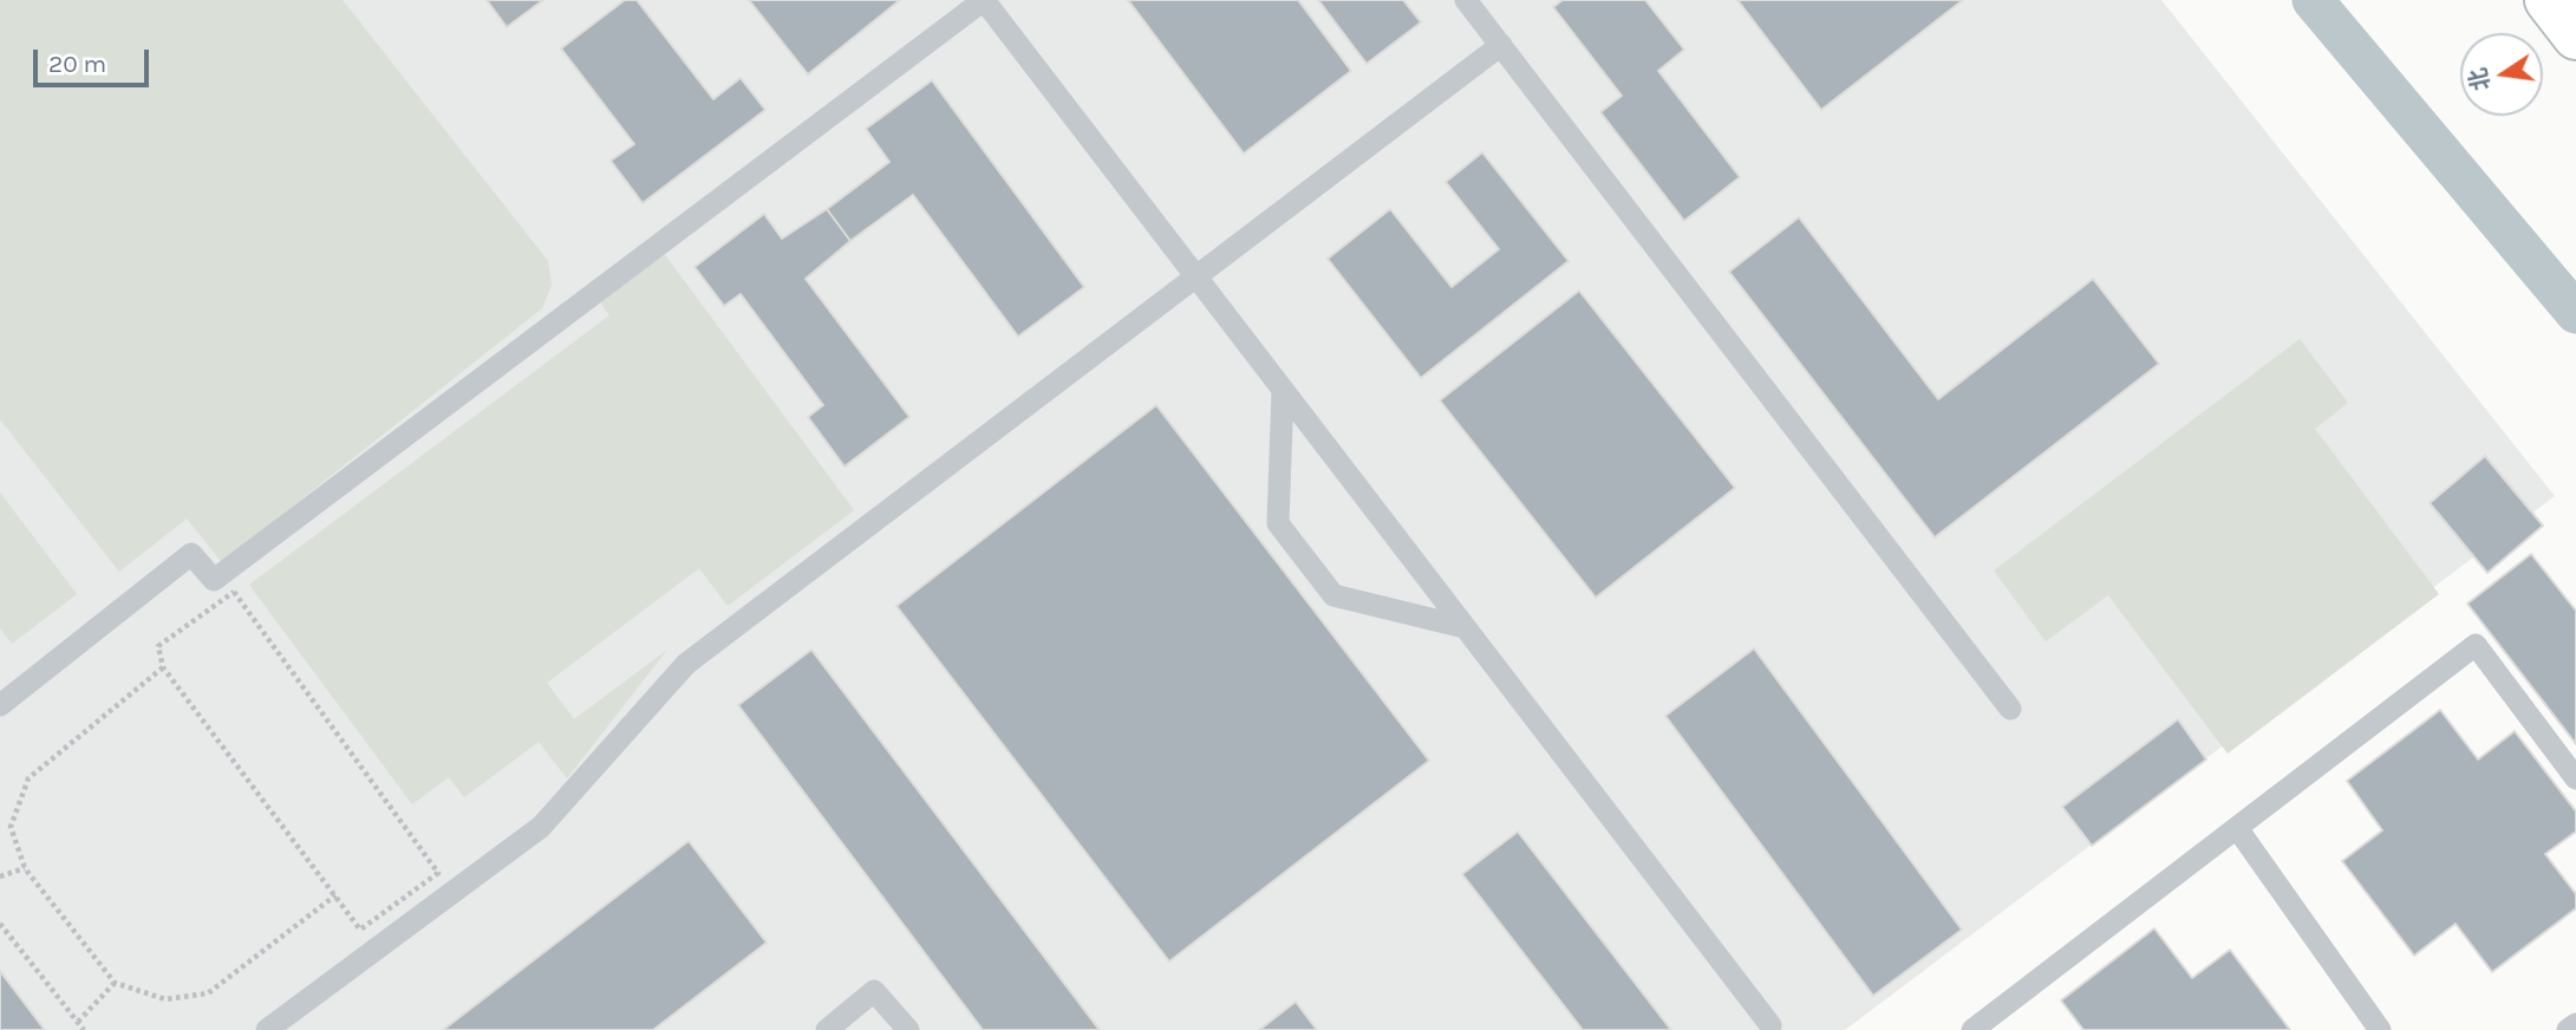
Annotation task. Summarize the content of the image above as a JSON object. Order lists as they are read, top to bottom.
{
  "scale_bar": "20 m",
  "north": "left"
}
